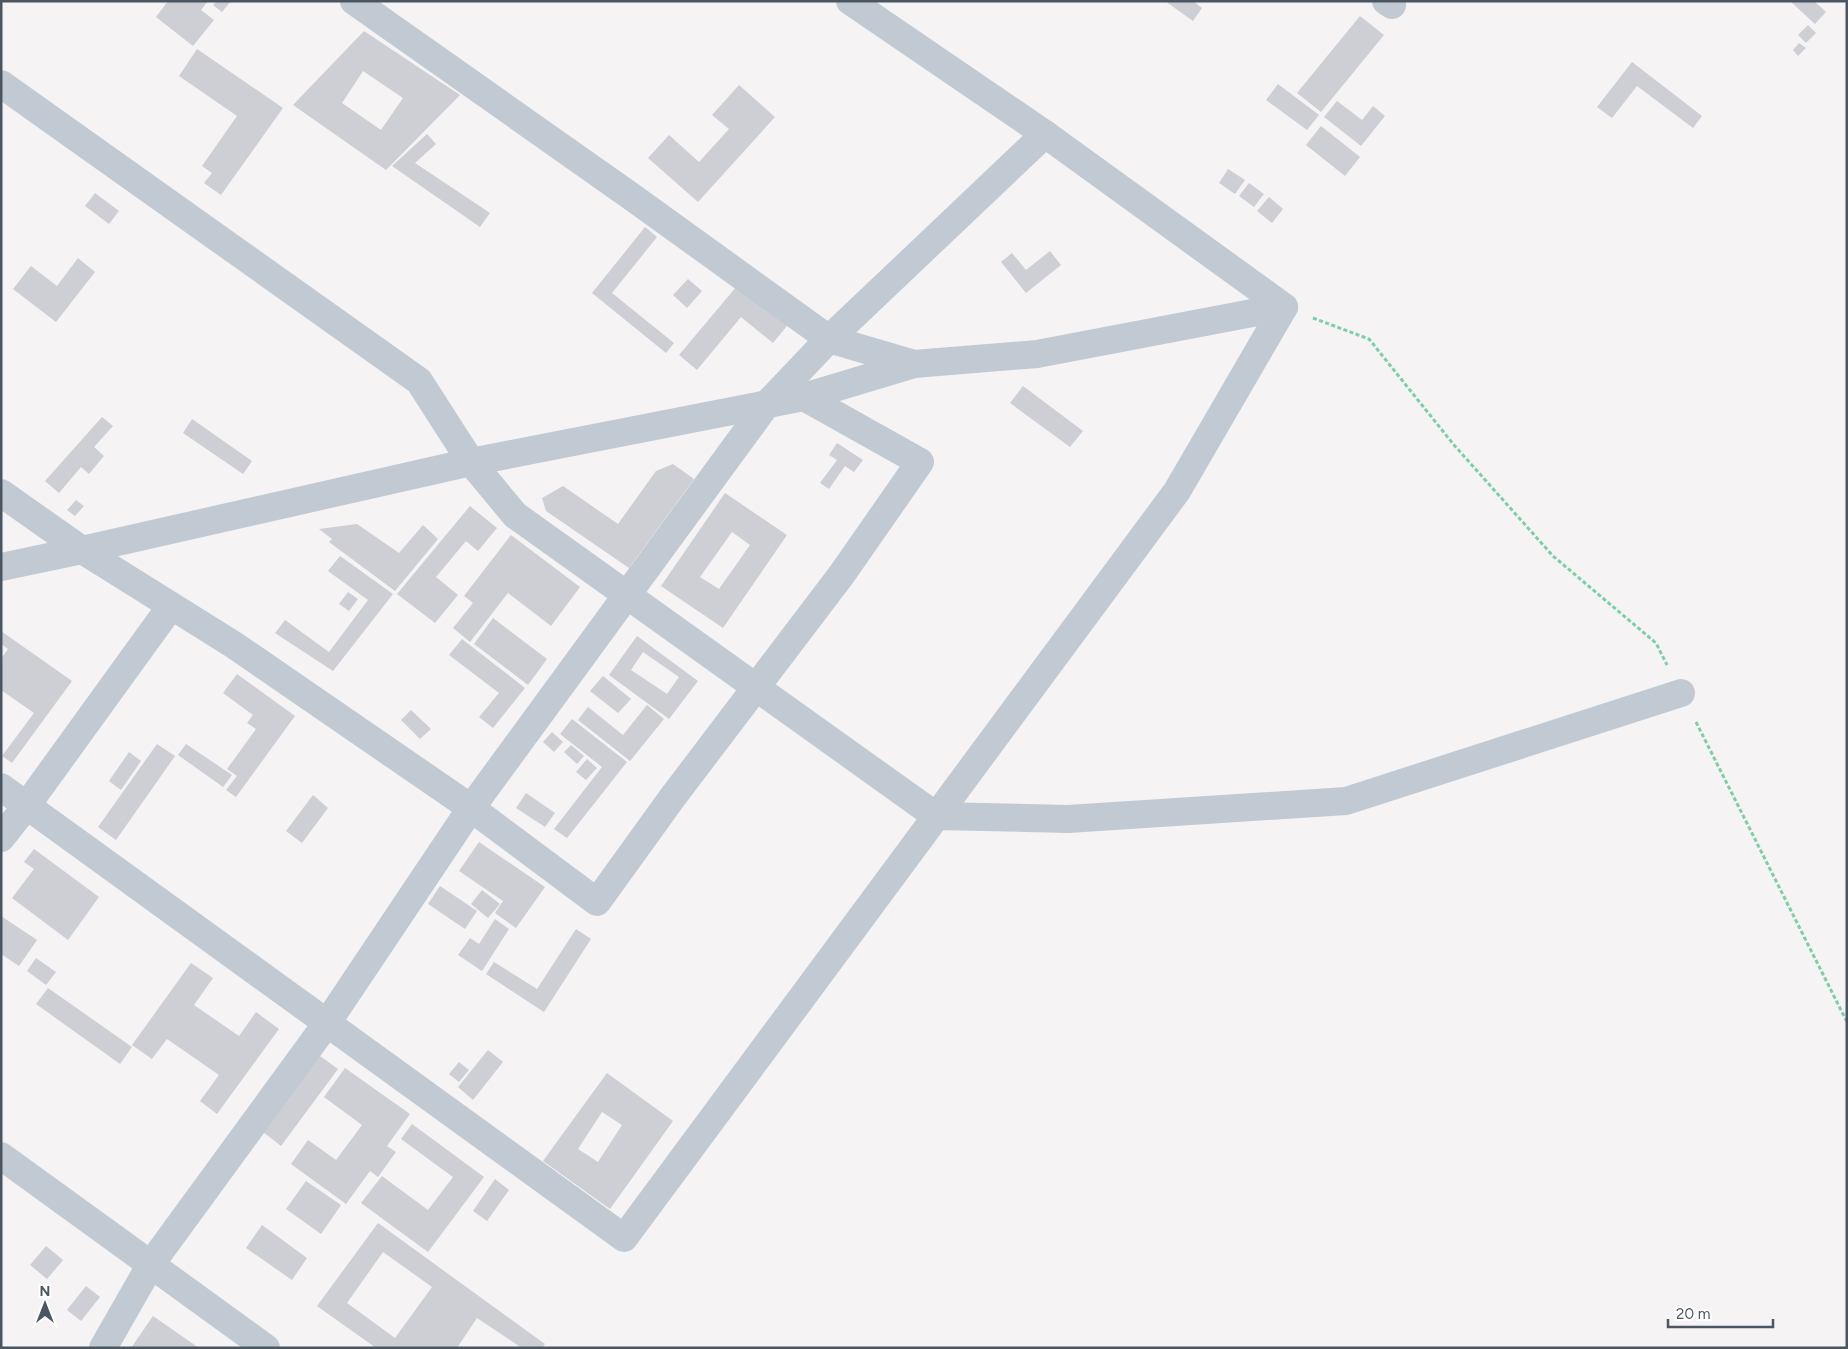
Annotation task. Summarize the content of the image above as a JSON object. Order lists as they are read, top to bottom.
{
  "scale_bar": "20 m",
  "north": "top"
}
